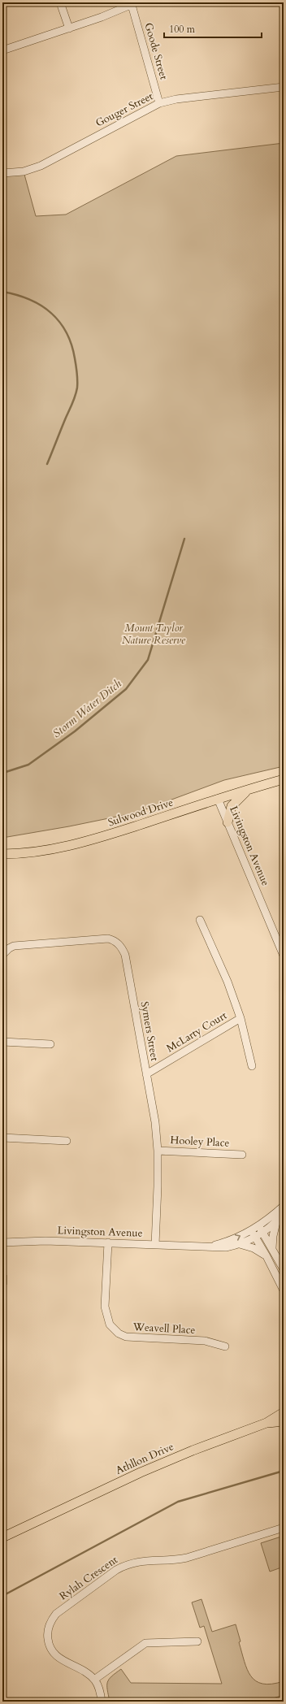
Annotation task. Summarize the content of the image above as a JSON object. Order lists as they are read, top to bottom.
{
  "streets": {
    "main road": ["Sulwood Drive", "Athllon Drive"],
    "street": [
      "Goode Street",
      "Gouger Street",
      "Livingston Avenue",
      "Symers Street",
      "McLarty Court",
      "Hooley Place",
      "Weavell Place",
      "Rylah Crescent"
    ]
  },
  "crossings": [
    ["Goode Street", "Gouger Street"],
    ["Sulwood Drive", "Livingston Avenue"],
    ["Livingston Avenue", "Symers Street"],
    ["Livingston Avenue", "Weavell Place"],
    ["Symers Street", "McLarty Court"],
    ["Symers Street", "Hooley Place"]
  ],
  "water": ["Storm Water Ditch"],
  "parks": ["Mount Taylor Nature Reserve"],
  "scale_bar": "100 m"
}
